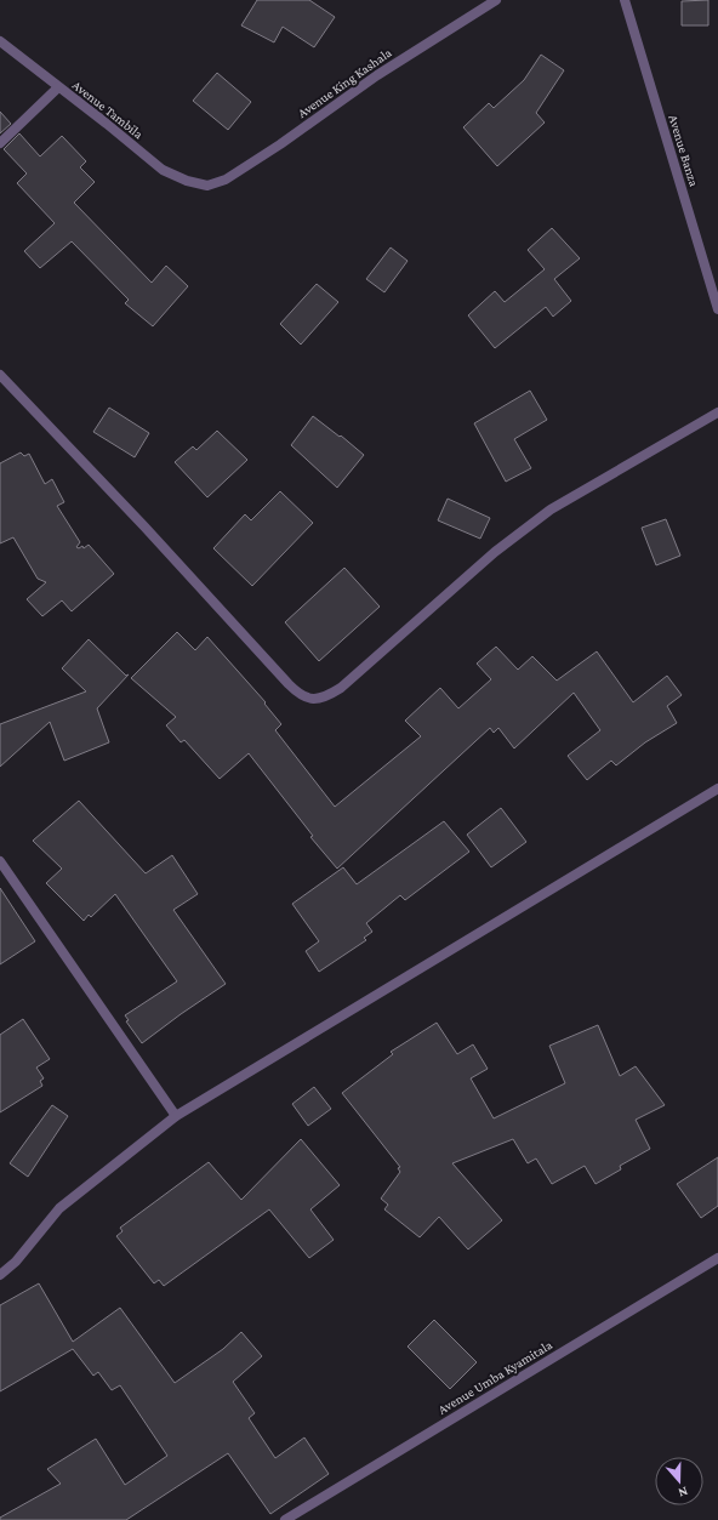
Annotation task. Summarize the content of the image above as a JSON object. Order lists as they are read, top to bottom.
{
  "streets": {
    "street": [
      "Avenue King Kashala",
      "Avenue Tambila",
      "Avenue Banza",
      "Avenue Umba Kyamitala"
    ]
  },
  "crossings": [
    ["Avenue King Kashala", "Avenue Tambila"]
  ],
  "north": "bottom"
}
